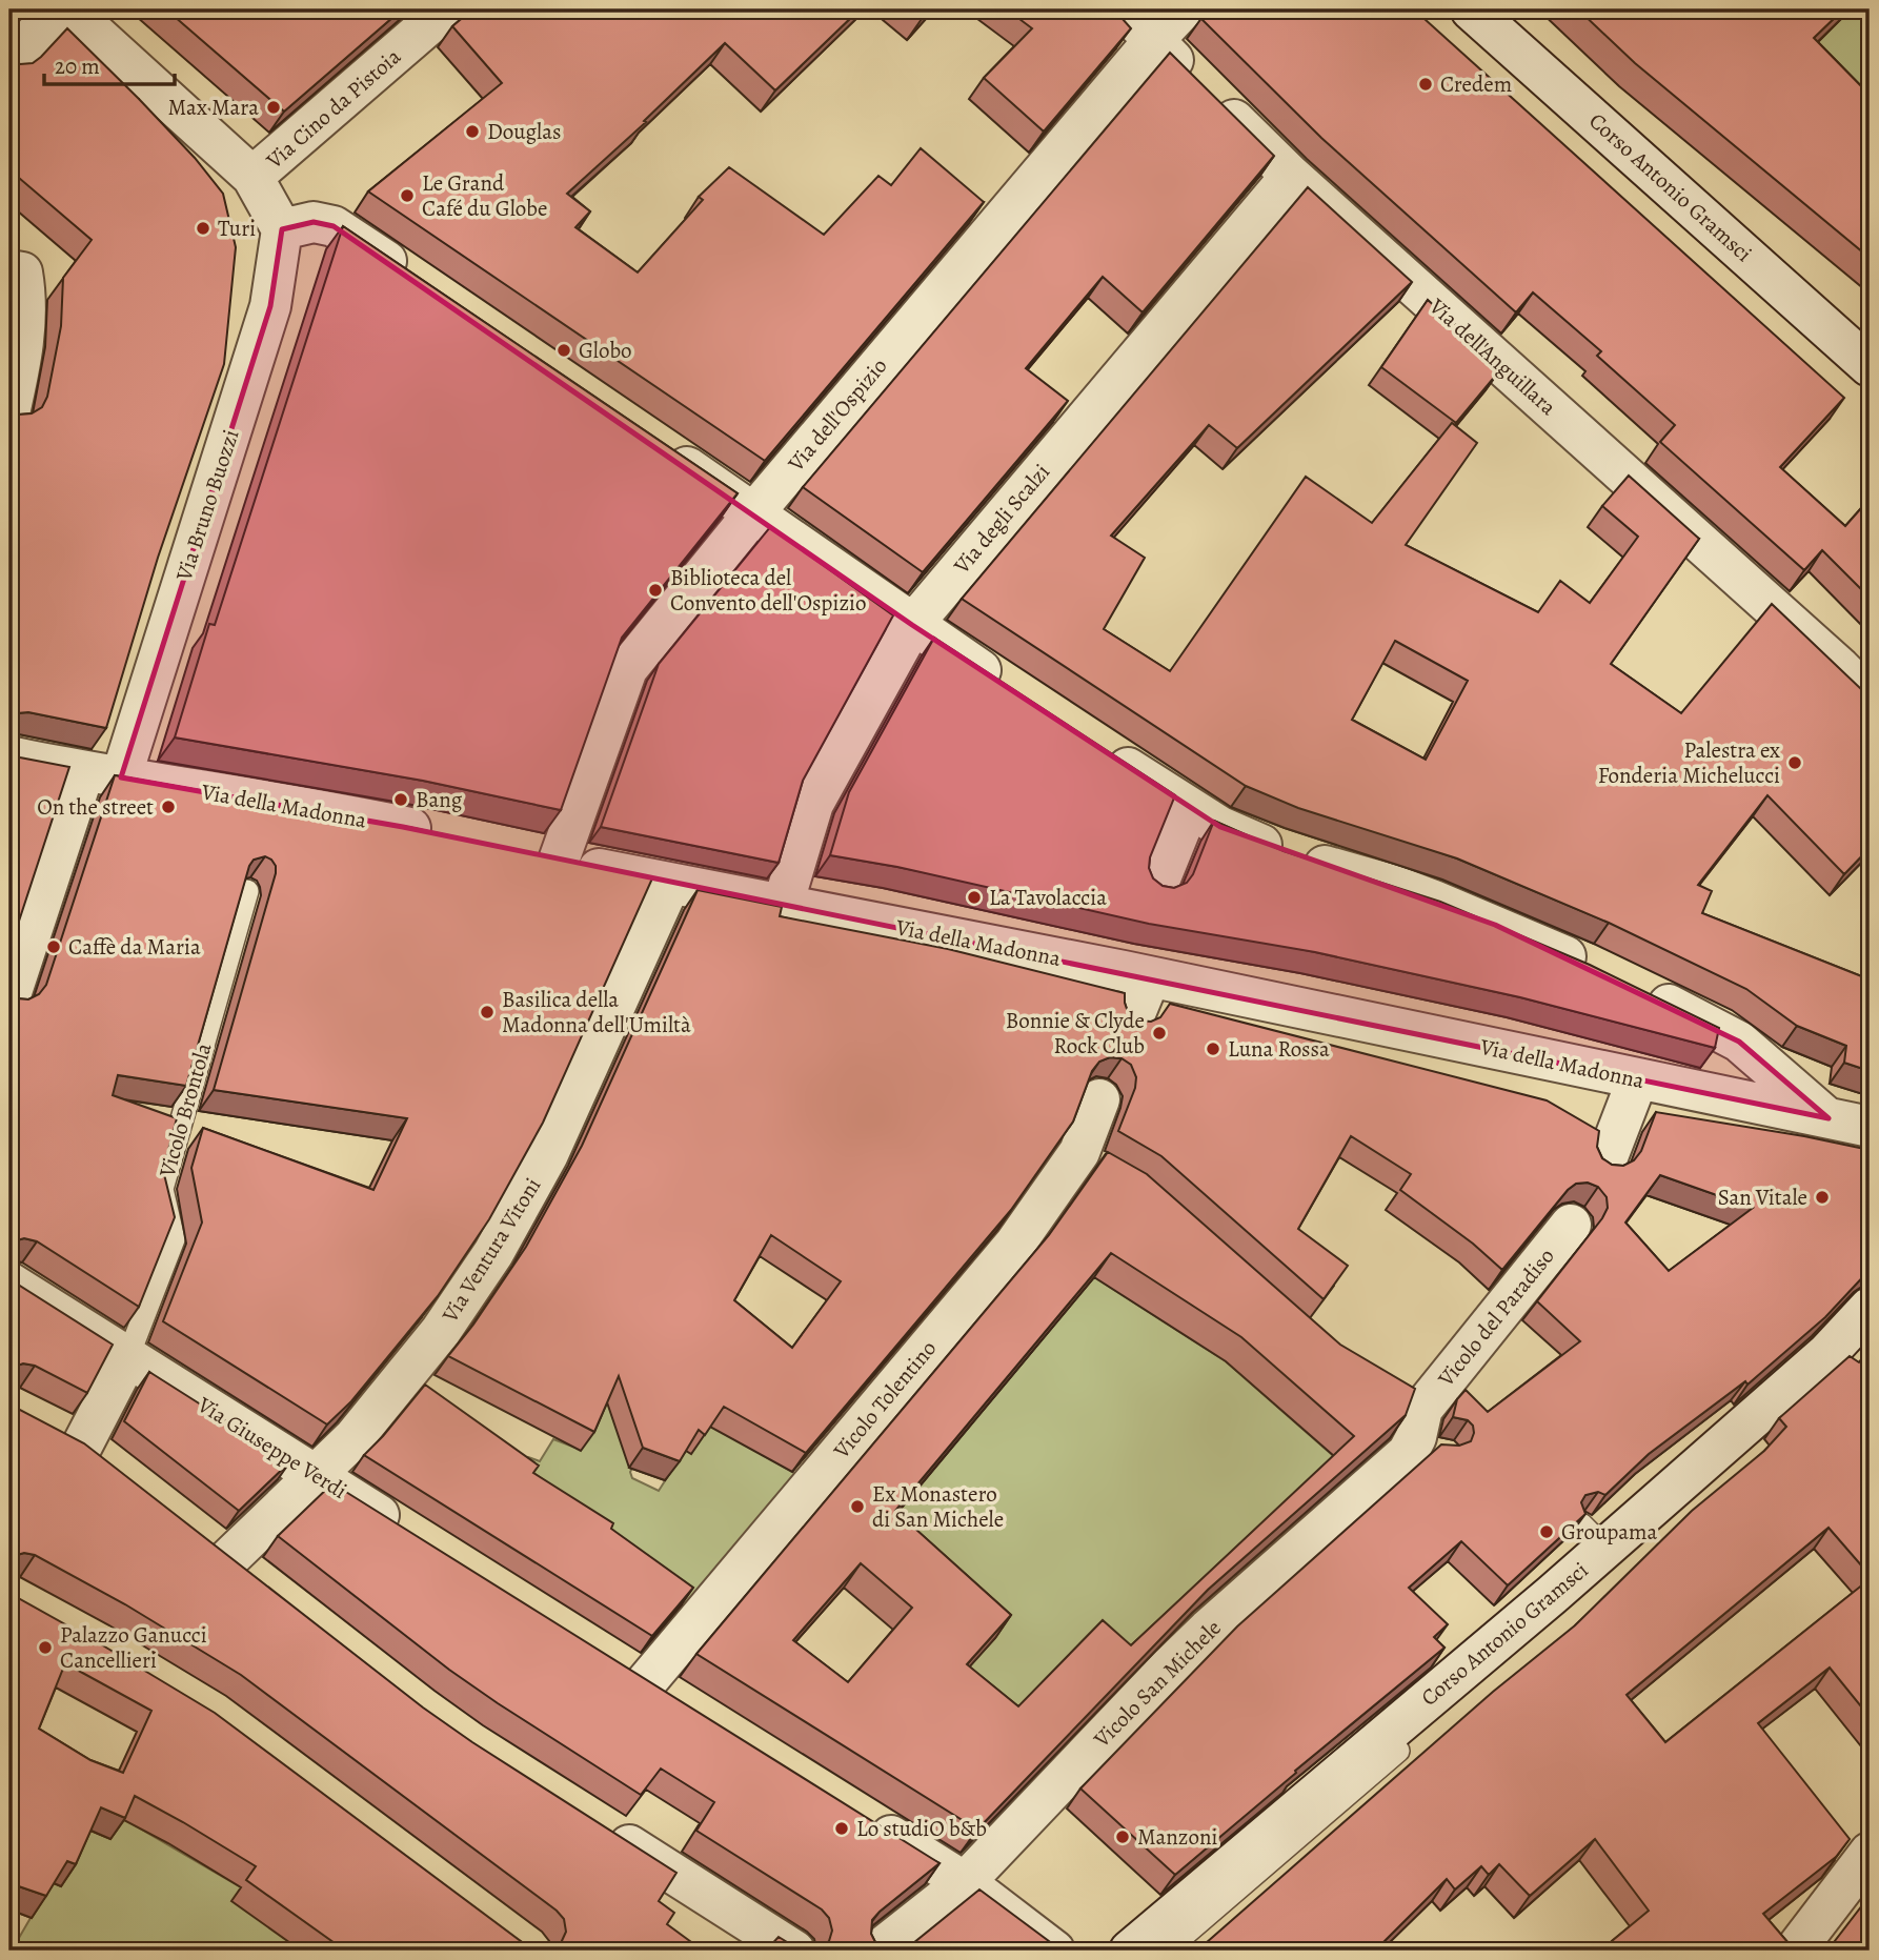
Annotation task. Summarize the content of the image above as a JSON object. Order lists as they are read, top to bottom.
{
  "streets": {
    "street": [
      "Via Cino da Pistoia",
      "Corso Antonio Gramsci",
      "Via dell'Anguillara",
      "Via dell'Ospizio",
      "Via Bruno Buozzi",
      "Via degli Scalzi",
      "Via della Madonna",
      "Vicolo Brontola",
      "Via Ventura Vitoni",
      "Vicolo del Paradiso",
      "Vicolo Tolentino",
      "Via Giuseppe Verdi",
      "Vicolo San Michele"
    ]
  },
  "crossings": [
    ["Via dell'Anguillara", "Via dell'Ospizio"],
    ["Via dell'Anguillara", "Via degli Scalzi"],
    ["Via dell'Ospizio", "Via della Madonna"],
    ["Via Bruno Buozzi", "Via della Madonna"],
    ["Via degli Scalzi", "Via della Madonna"],
    ["Via della Madonna", "Via Ventura Vitoni"],
    ["Vicolo Brontola", "Via Giuseppe Verdi"],
    ["Via Ventura Vitoni", "Via Giuseppe Verdi"],
    ["Vicolo del Paradiso", "Vicolo San Michele"]
  ],
  "places": [
    "Credem",
    "Max Mara",
    "Douglas",
    "Le Grand Café du Globe",
    "Turi",
    "Globo",
    "Biblioteca del Convento dell'Ospizio",
    "Palestra ex Fonderia Michelucci",
    "Bang",
    "On the street",
    "La Tavolaccia",
    "Caffè da Maria",
    "Basilica della Madonna dell'Umiltà",
    "Bonnie & Clyde Rock Club",
    "Luna Rossa",
    "San Vitale",
    "Ex Monastero di San Michele",
    "Groupama",
    "Palazzo Ganucci Cancellieri",
    "Lo studiO b&b",
    "Manzoni"
  ],
  "scale_bar": "20 m"
}
